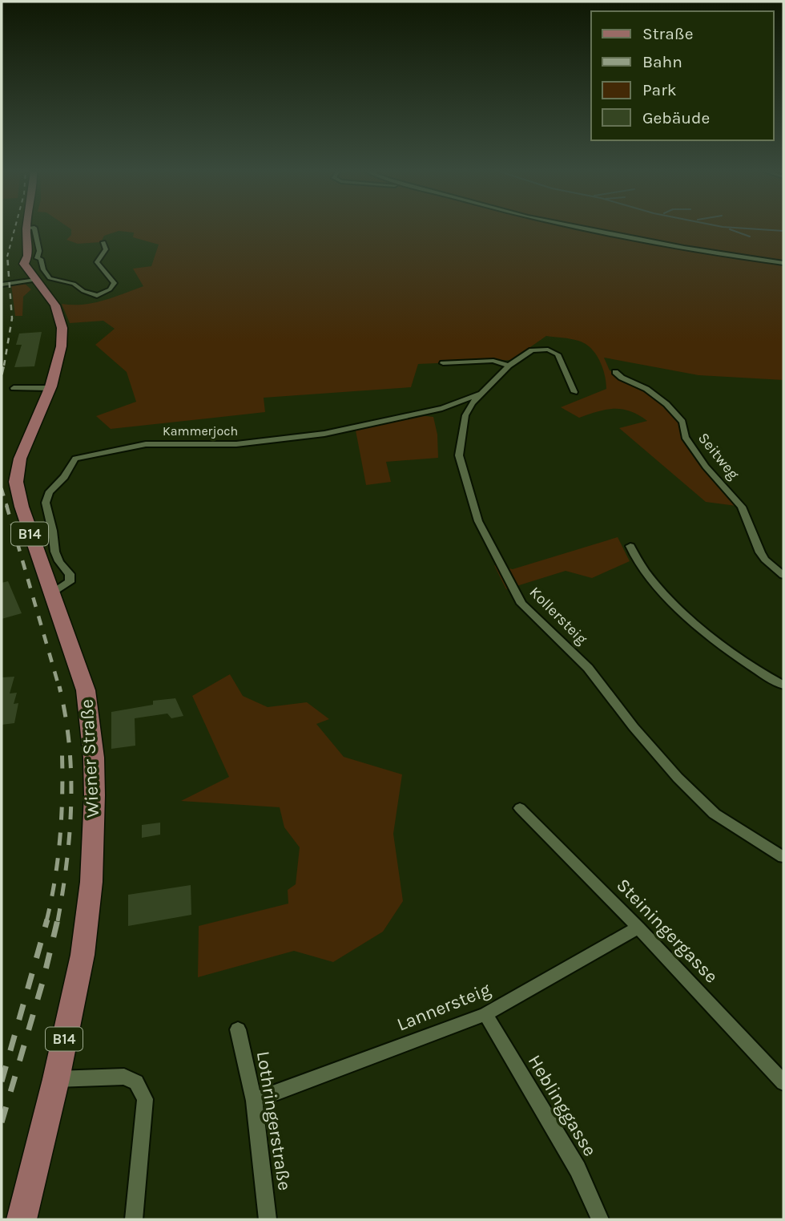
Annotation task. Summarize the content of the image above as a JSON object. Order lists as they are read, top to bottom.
{
  "streets": {
    "main road": ["B14", "Wiener Straße"],
    "street": [
      "Kammerjoch",
      "Seitweg",
      "Kollersteig",
      "Steiningergasse",
      "Lannersteig",
      "Heblinggasse",
      "Lothringerstraße"
    ]
  },
  "crossings": [
    ["Kammerjoch", "Kollersteig"],
    ["Kammerjoch", "Wiener Straße"],
    ["B14", "Wiener Straße"],
    ["Steiningergasse", "Lannersteig"],
    ["Lannersteig", "Heblinggasse"],
    ["Lannersteig", "Lothringerstraße"]
  ],
  "legend": [
    "Straße",
    "Bahn",
    "Park",
    "Gebäude"
  ]
}
